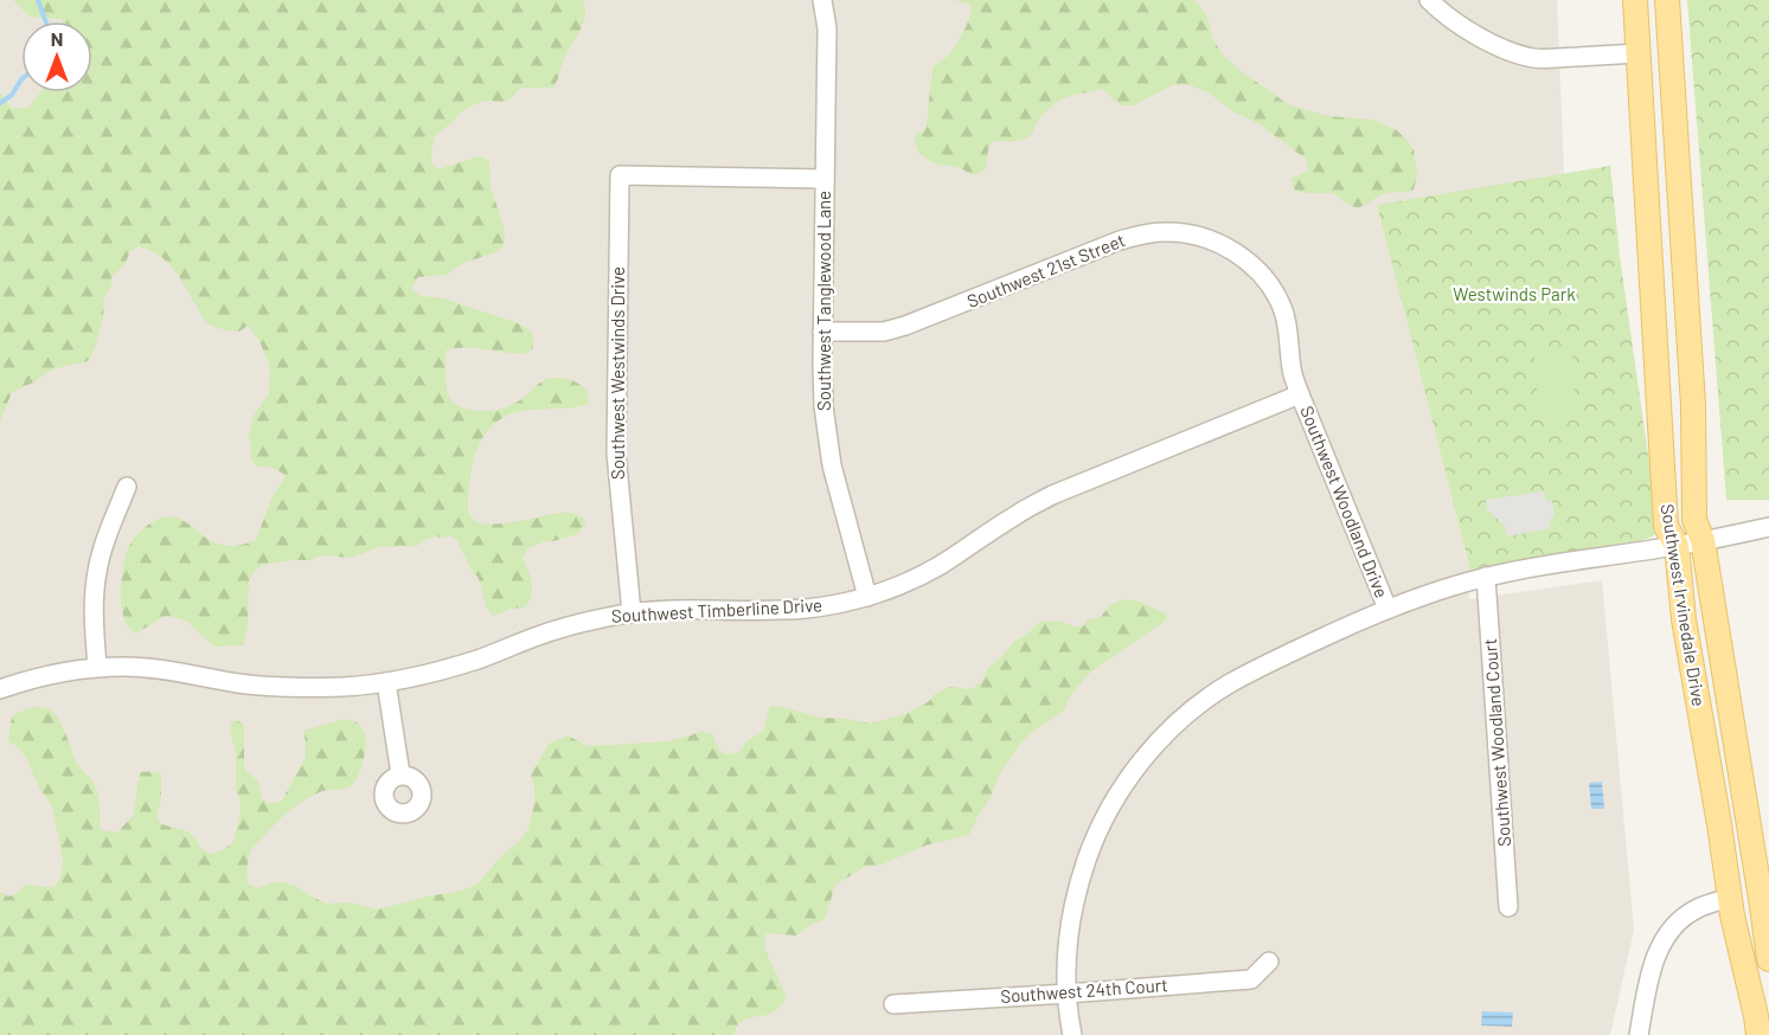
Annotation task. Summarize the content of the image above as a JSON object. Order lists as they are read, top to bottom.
{
  "streets": {
    "main road": ["Southwest Irvinedale Drive"],
    "street": [
      "Southwest 21st Street",
      "Southwest Tanglewood Lane",
      "Southwest Westwinds Drive",
      "Southwest Woodland Drive",
      "Southwest Timberline Drive",
      "Southwest Woodland Court",
      "Southwest 24th Court"
    ]
  },
  "crossings": [
    ["Southwest 21st Street", "Southwest Tanglewood Lane"],
    ["Southwest 21st Street", "Southwest Woodland Drive"],
    ["Southwest 21st Street", "Southwest Timberline Drive"],
    ["Southwest Tanglewood Lane", "Southwest Westwinds Drive"],
    ["Southwest Tanglewood Lane", "Southwest Timberline Drive"],
    ["Southwest Westwinds Drive", "Southwest Timberline Drive"],
    ["Southwest Woodland Drive", "Southwest Timberline Drive"]
  ],
  "parks": ["Westwinds Park"],
  "north": "top"
}
